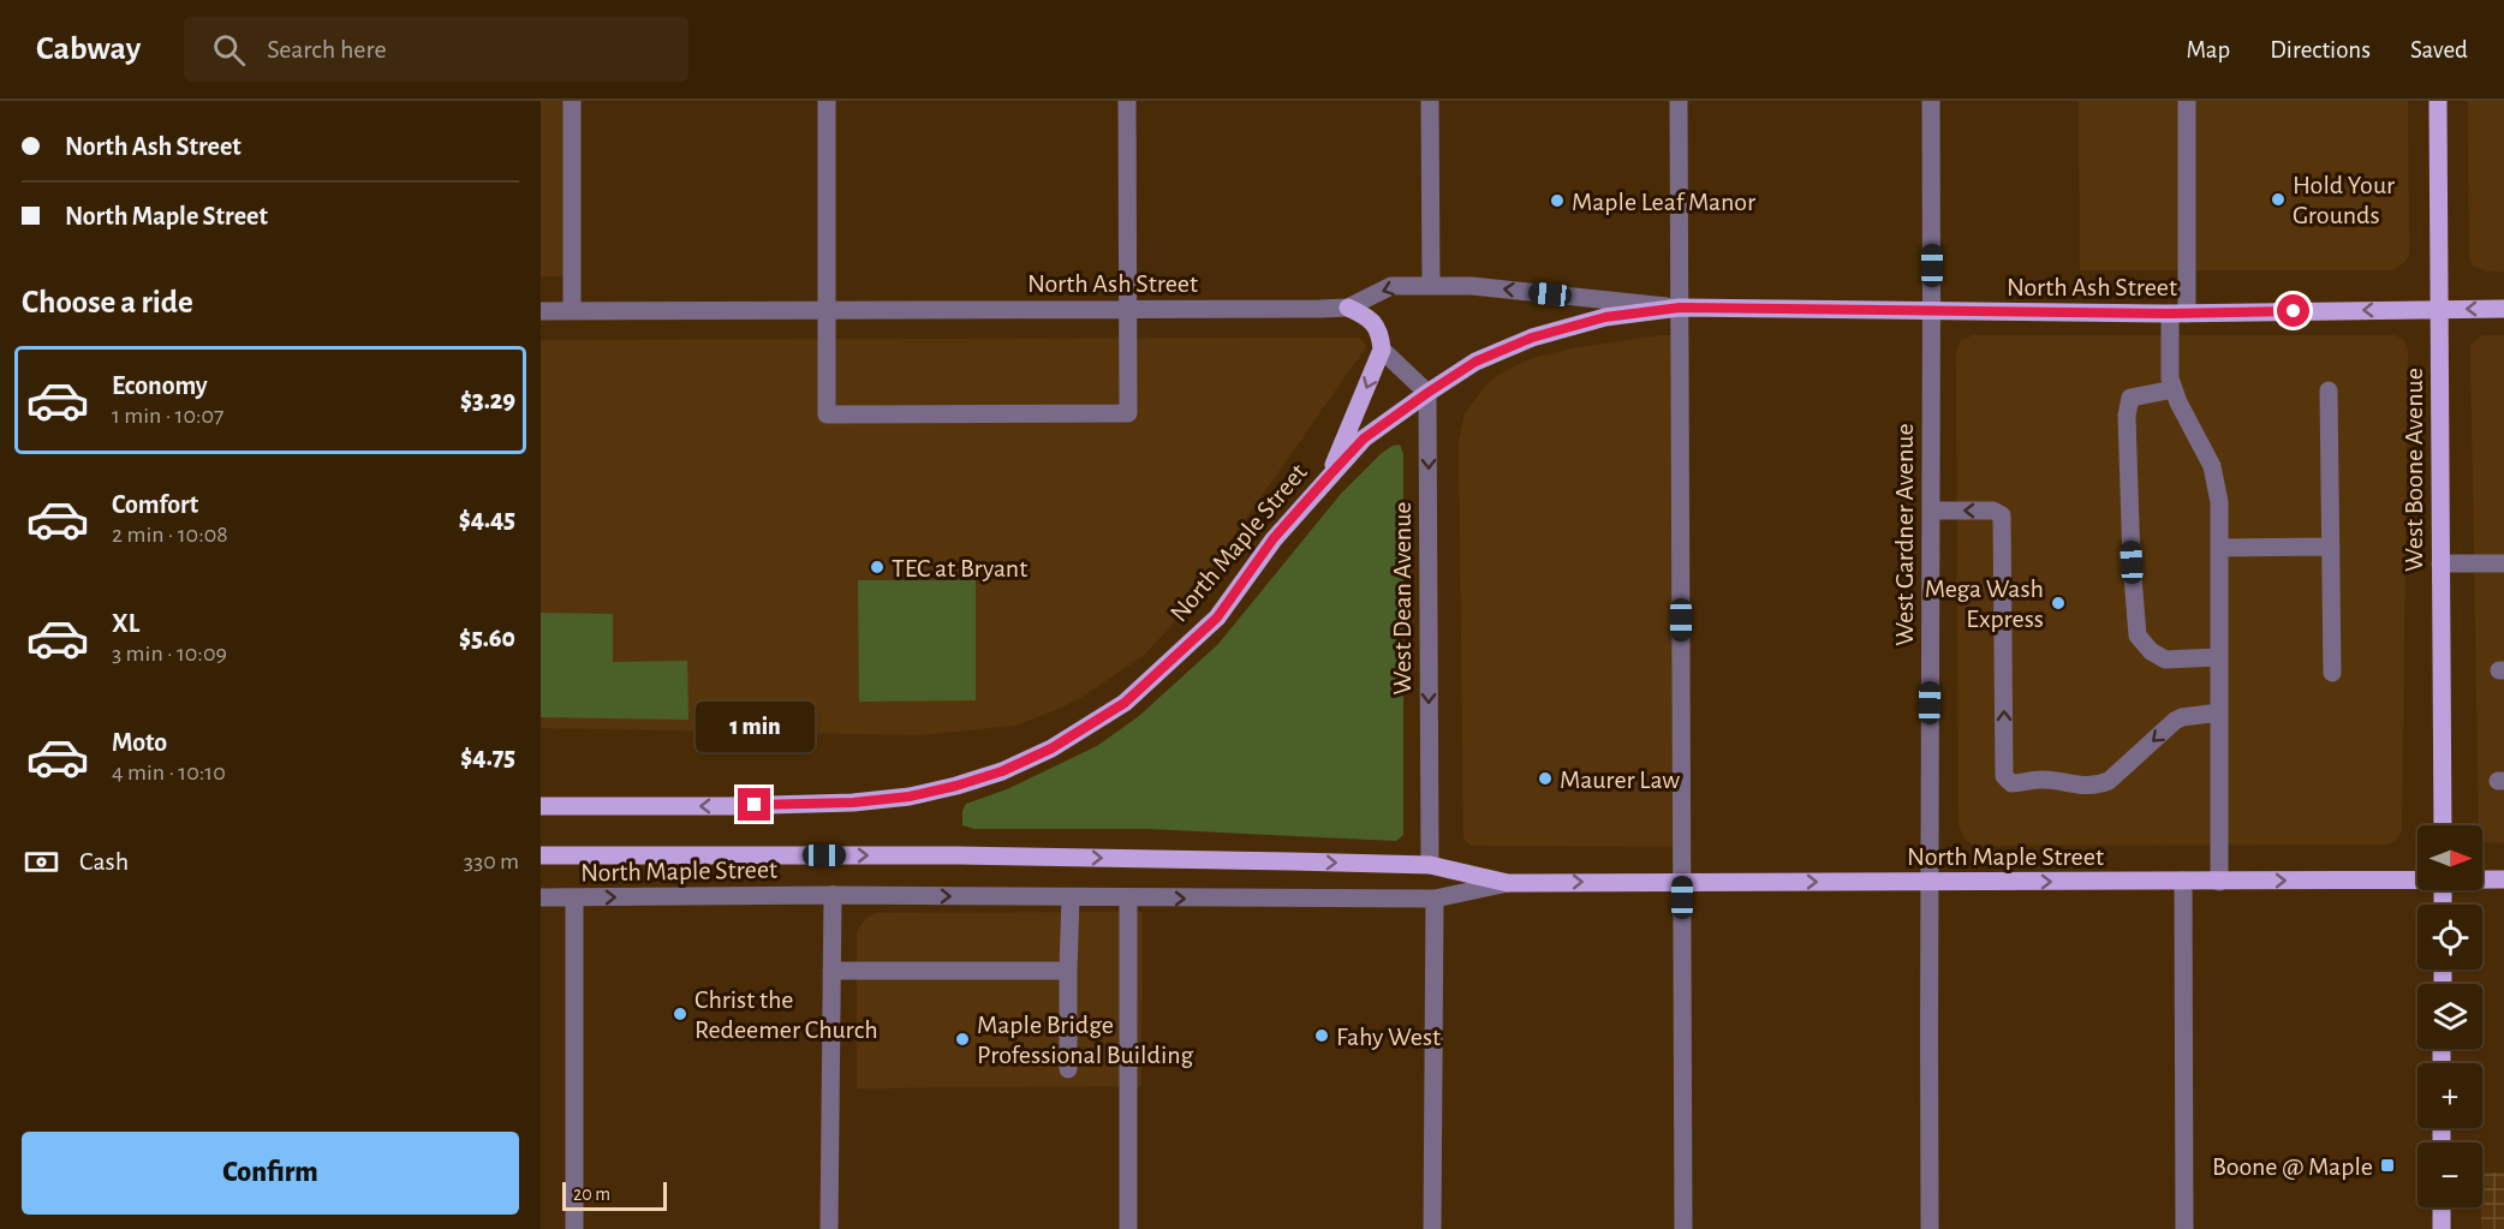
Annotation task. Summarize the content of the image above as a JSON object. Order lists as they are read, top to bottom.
{
  "streets": {
    "main road": ["North Ash Street", "West Boone Avenue", "North Maple Street"],
    "street": ["West Gardner Avenue", "West Dean Avenue"]
  },
  "crossings": [
    ["North Ash Street", "West Boone Avenue"],
    ["North Ash Street", "West Gardner Avenue"],
    ["North Ash Street", "North Maple Street"],
    ["North Ash Street", "West Dean Avenue"],
    ["West Gardner Avenue", "North Maple Street"],
    ["North Maple Street", "West Dean Avenue"]
  ],
  "one_way": ["West Dean Avenue"],
  "places": {
    "other": [
      "Hold Your Grounds",
      "Maple Leaf Manor",
      "TEC at Bryant",
      "Mega Wash Express",
      "Maurer Law",
      "Christ the Redeemer Church",
      "Fahy West",
      "Maple Bridge Professional Building"
    ],
    "transit": ["Boone @ Maple"]
  },
  "scale_bar": "20 m",
  "north": "right",
  "page": {
    "header": "Cabway",
    "search": "Search here",
    "nav": ["Map", "Directions", "Saved"],
    "banner": ["North Ash Street", "North Maple Street"],
    "heading": "Choose a ride",
    "list": [
      {
        "name": "Economy",
        "note": "1 min · 10:07",
        "value": "$3.29"
      },
      {
        "name": "Comfort",
        "note": "2 min · 10:08",
        "value": "$4.45"
      },
      {
        "name": "XL",
        "note": "3 min · 10:09",
        "value": "$5.60"
      },
      {
        "name": "Moto",
        "note": "4 min · 10:10",
        "value": "$4.75"
      }
    ],
    "bubble": "1 min",
    "pay": ["Cash", "330 m"],
    "map_buttons": ["+", "−"],
    "buttons": "Confirm",
    "scale": "20 m"
  }
}
